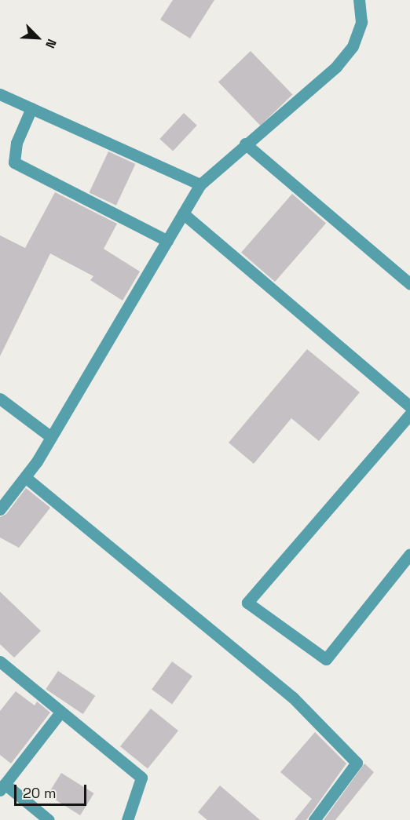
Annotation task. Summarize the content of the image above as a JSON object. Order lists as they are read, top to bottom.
{
  "scale_bar": "20 m",
  "north": "bottom right"
}
